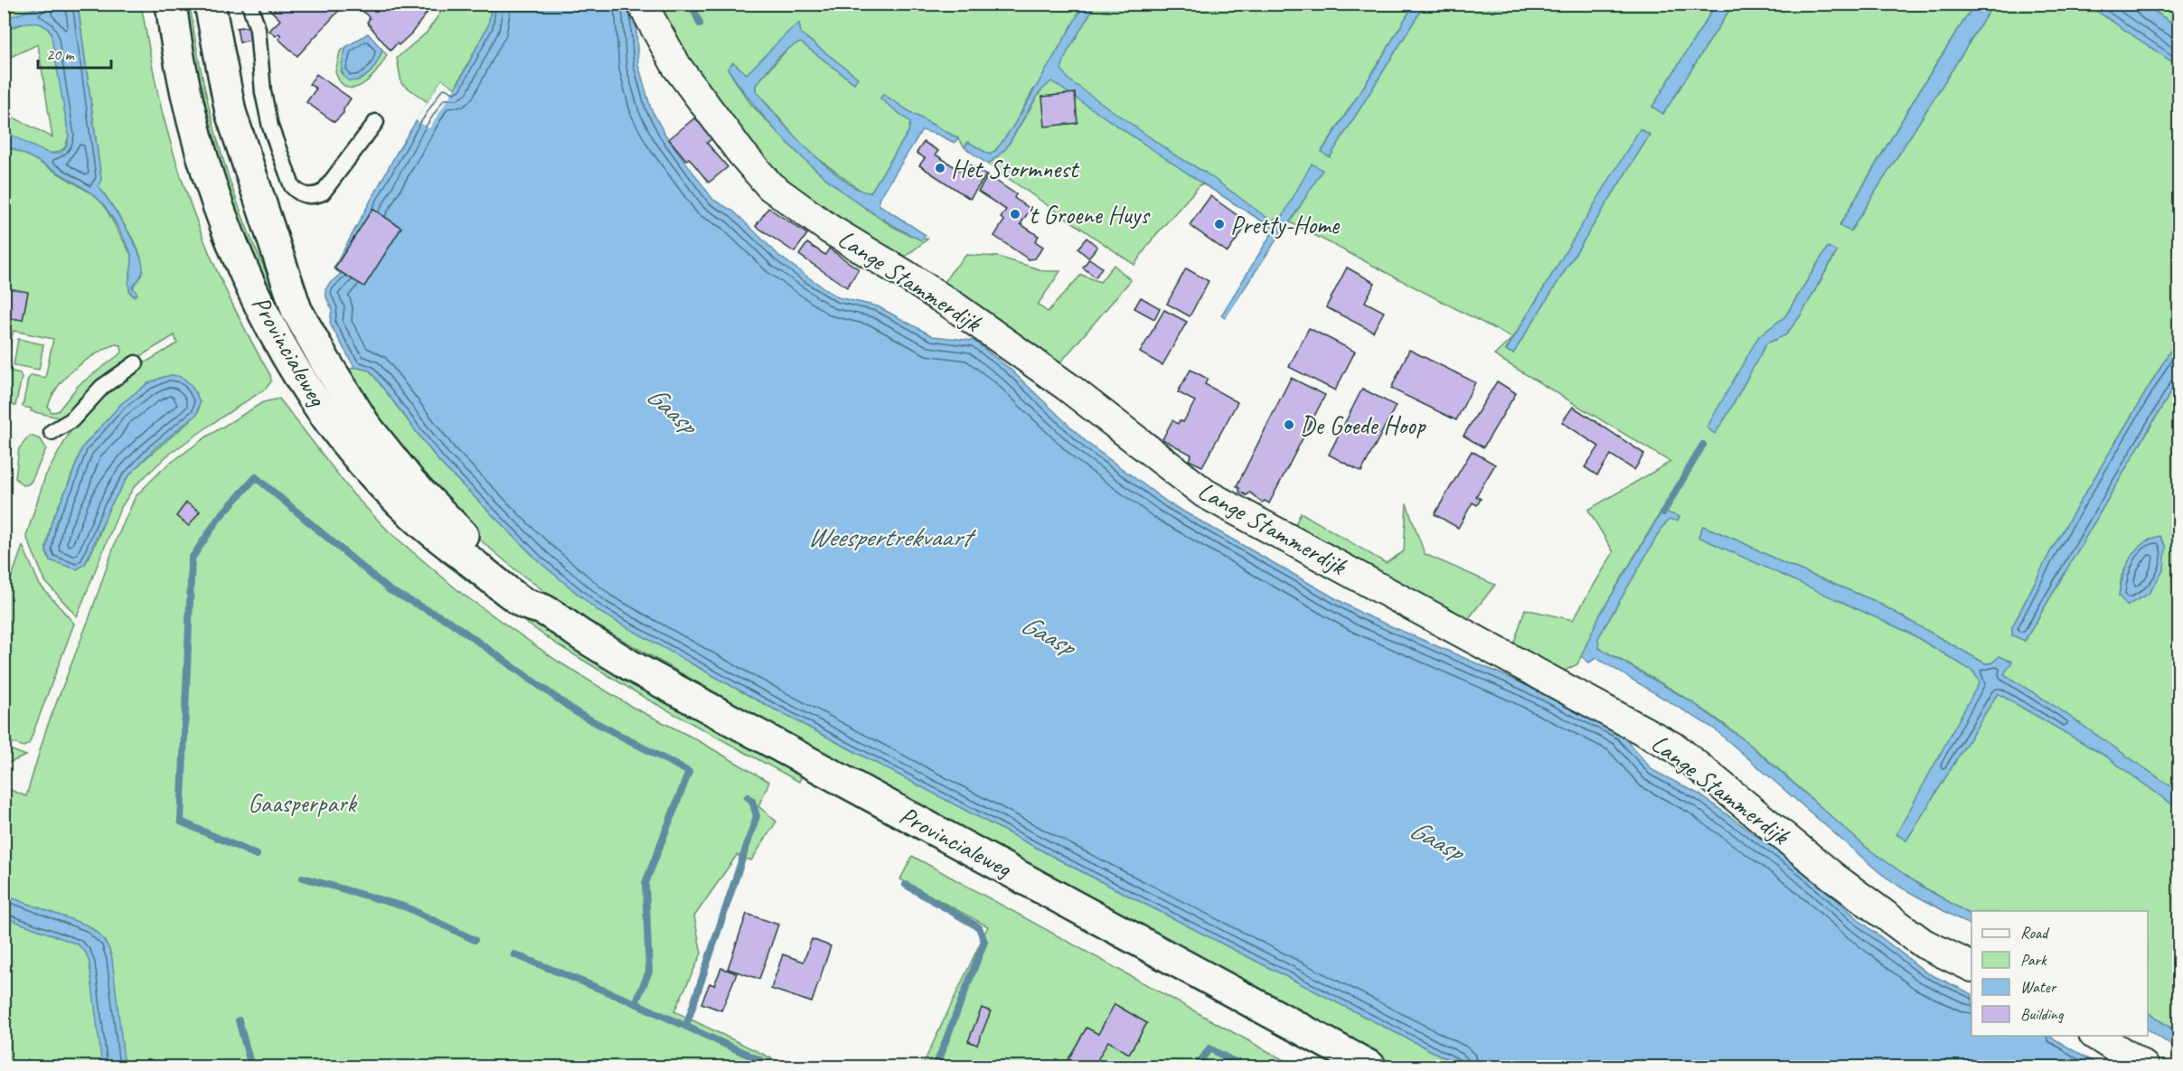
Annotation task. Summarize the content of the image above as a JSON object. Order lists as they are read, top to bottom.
{
  "streets": {
    "main road": ["Provincialeweg"],
    "street": ["Lange Stammerdijk"]
  },
  "water": ["Gaasp", "Weespertrekvaart"],
  "parks": ["Gaasperpark"],
  "places": [
    "Het Stormnest",
    "'t Groene Huys",
    "Pretty-Home",
    "De Goede Hoop"
  ],
  "legend": [
    "Road",
    "Park",
    "Water",
    "Building"
  ],
  "scale_bar": "20 m"
}
